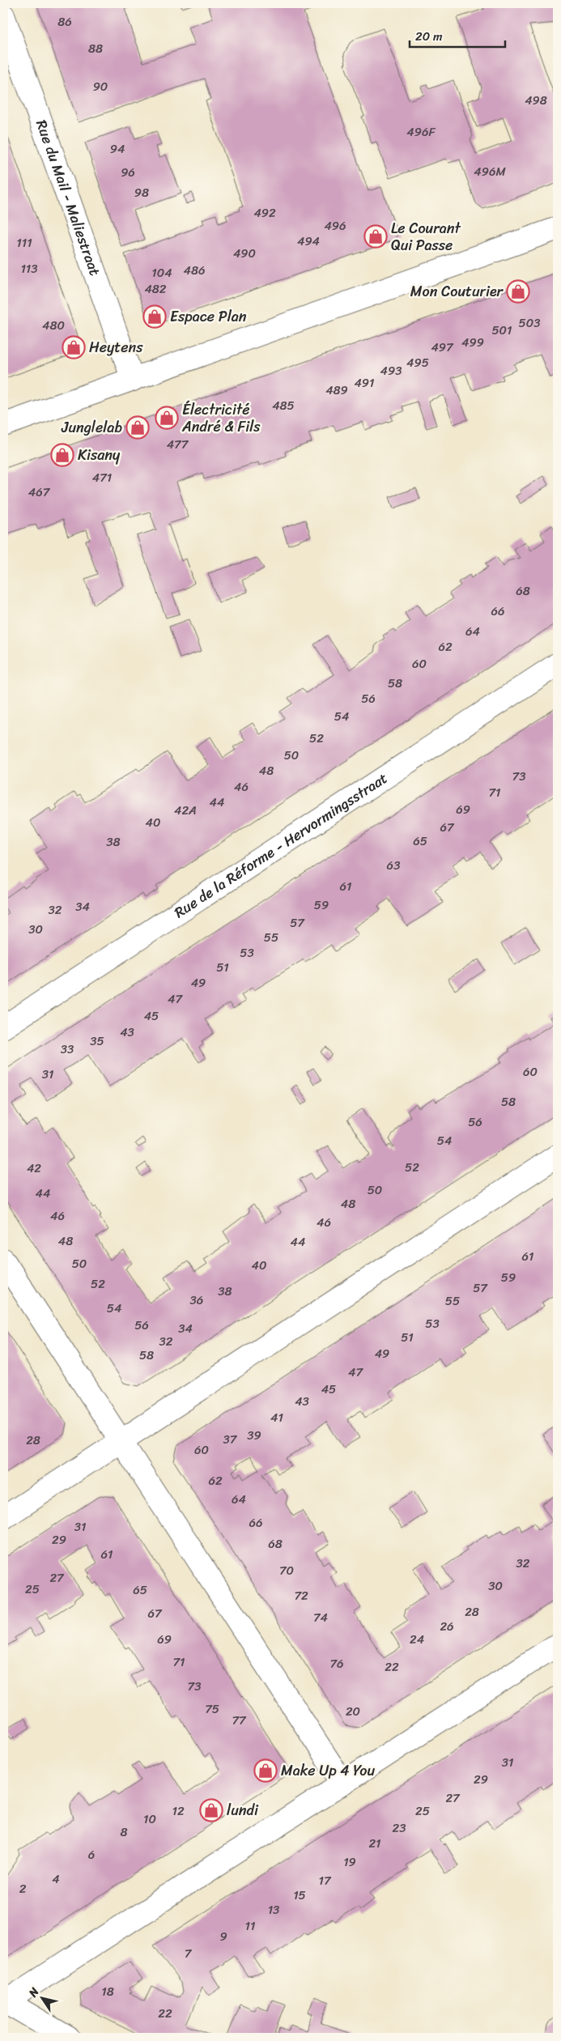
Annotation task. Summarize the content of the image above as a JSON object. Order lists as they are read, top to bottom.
{
  "streets": {
    "street": ["Rue du Mail - Maliestraat", "Rue de la Réforme - Hervormingsstraat"]
  },
  "places": {
    "shop": [
      "Le Courant Qui Passe",
      "Mon Couturier",
      "Espace Plan",
      "Heytens",
      "Électricité André & Fils",
      "Junglelab",
      "Kisany",
      "Make Up 4 You",
      "lundi"
    ]
  },
  "house_numbers": [
    "86",
    "88",
    "90",
    "498",
    "496F",
    "94",
    "496M",
    "96",
    "98",
    "492",
    "496",
    "494",
    "111",
    "490",
    "113",
    "486",
    "104",
    "482",
    "503",
    "480",
    "501",
    "499",
    "497",
    "495",
    "493",
    "491",
    "489",
    "485",
    "477",
    "471",
    "467",
    "68",
    "66",
    "64",
    "62",
    "60",
    "58",
    "56",
    "54",
    "52",
    "50",
    "48",
    "73",
    "46",
    "71",
    "44",
    "69",
    "42A",
    "40",
    "67",
    "65",
    "38",
    "63",
    "61",
    "59",
    "34",
    "32",
    "57",
    "30",
    "55",
    "53",
    "51",
    "49",
    "47",
    "45",
    "43",
    "35",
    "33",
    "60",
    "31",
    "58",
    "56",
    "54",
    "52",
    "42",
    "50",
    "44",
    "48",
    "46",
    "46",
    "48",
    "44",
    "61",
    "50",
    "40",
    "59",
    "52",
    "57",
    "38",
    "36",
    "55",
    "54",
    "53",
    "56",
    "34",
    "51",
    "32",
    "49",
    "58",
    "47",
    "45",
    "43",
    "41",
    "39",
    "37",
    "28",
    "60",
    "62",
    "64",
    "66",
    "31",
    "29",
    "68",
    "61",
    "32",
    "70",
    "27",
    "30",
    "25",
    "65",
    "72",
    "28",
    "67",
    "74",
    "26",
    "69",
    "24",
    "71",
    "76",
    "22",
    "73",
    "75",
    "20",
    "77",
    "31",
    "29",
    "27",
    "12",
    "25",
    "10",
    "23",
    "8",
    "21",
    "6",
    "19",
    "4",
    "17",
    "2",
    "15",
    "13",
    "11",
    "9",
    "7",
    "18",
    "22"
  ],
  "scale_bar": "20 m",
  "north": "top left"
}
